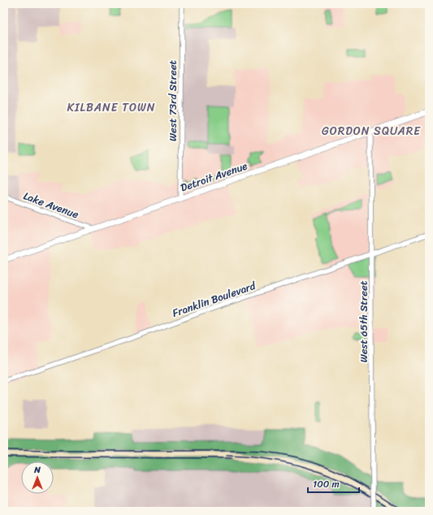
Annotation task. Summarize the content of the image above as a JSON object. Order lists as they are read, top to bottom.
{
  "streets": {
    "main road": ["Detroit Avenue"],
    "street": [
      "West 73rd Street",
      "Lake Avenue",
      "Franklin Boulevard",
      "West 65th Street"
    ]
  },
  "crossings": [
    ["West 73rd Street", "Detroit Avenue"],
    ["Detroit Avenue", "Lake Avenue"],
    ["Detroit Avenue", "West 65th Street"],
    ["Franklin Boulevard", "West 65th Street"]
  ],
  "districts": ["KILBANE TOWN", "GORDON SQUARE"],
  "scale_bar": "100 m",
  "north": "top"
}
